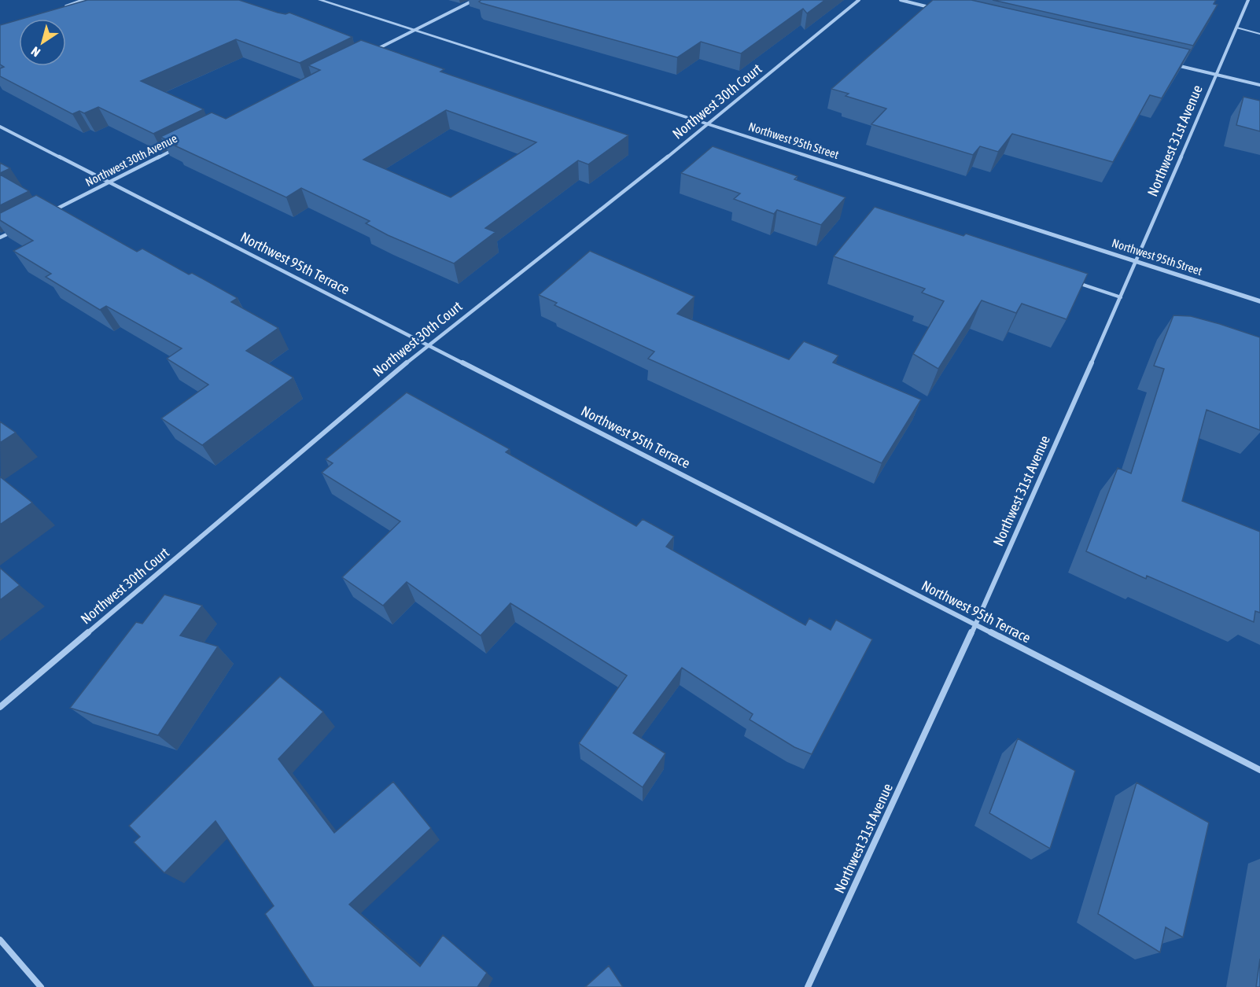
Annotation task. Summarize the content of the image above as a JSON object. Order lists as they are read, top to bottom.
{
  "streets": {
    "street": [
      "Northwest 30th Court",
      "Northwest 95th Street",
      "Northwest 31st Avenue",
      "Northwest 30th Avenue",
      "Northwest 95th Terrace"
    ]
  },
  "crossings": [
    ["Northwest 30th Court", "Northwest 95th Street"],
    ["Northwest 30th Court", "Northwest 95th Terrace"],
    ["Northwest 95th Street", "Northwest 31st Avenue"],
    ["Northwest 31st Avenue", "Northwest 95th Terrace"],
    ["Northwest 30th Avenue", "Northwest 95th Terrace"]
  ],
  "north": "bottom left"
}
